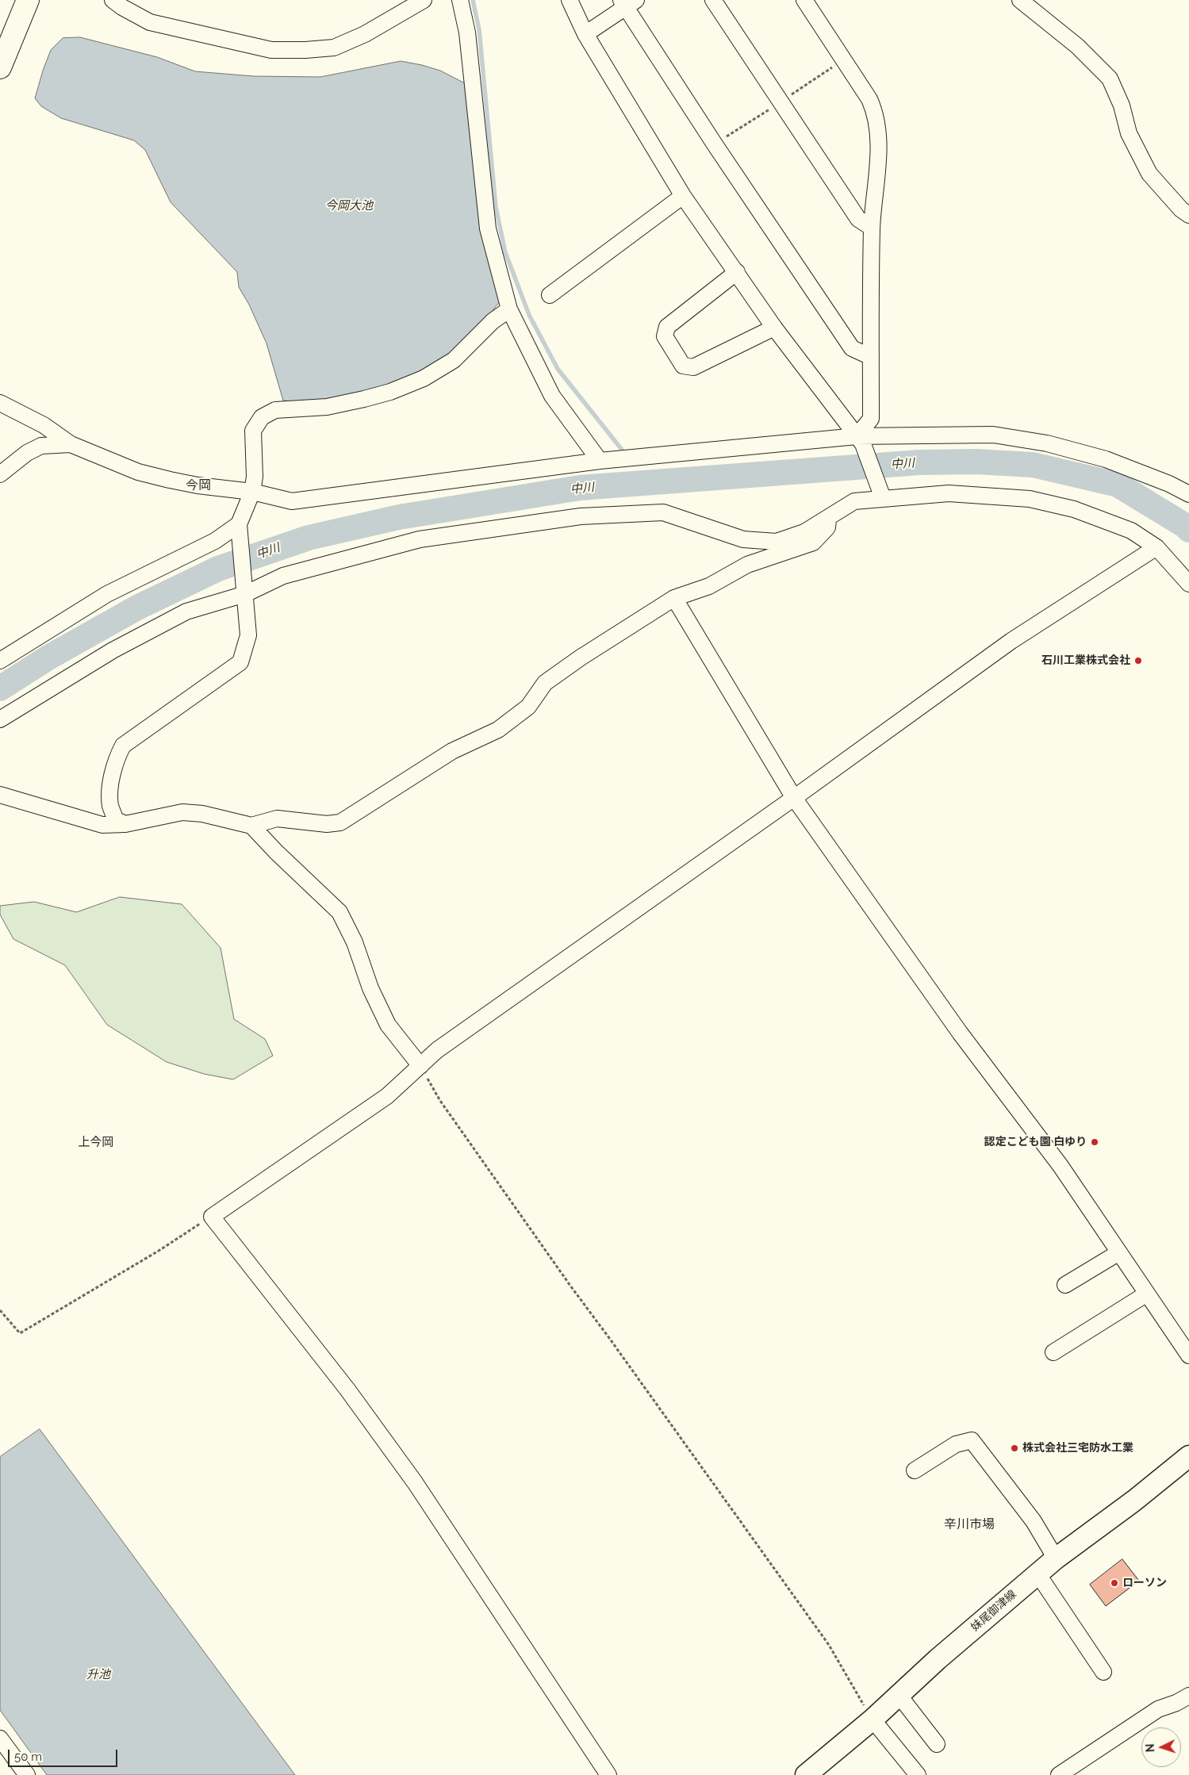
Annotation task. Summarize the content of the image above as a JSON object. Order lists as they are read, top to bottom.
{
  "streets": {
    "main road": ["妹尾御津線"]
  },
  "districts": ["今岡", "上今岡", "辛川市場"],
  "water": ["今岡大池", "中川", "升池"],
  "places": [
    "石川工業株式会社",
    "認定こども園 白ゆり",
    "株式会社三宅防水工業",
    "ローソン"
  ],
  "scale_bar": "50 m",
  "north": "left"
}
